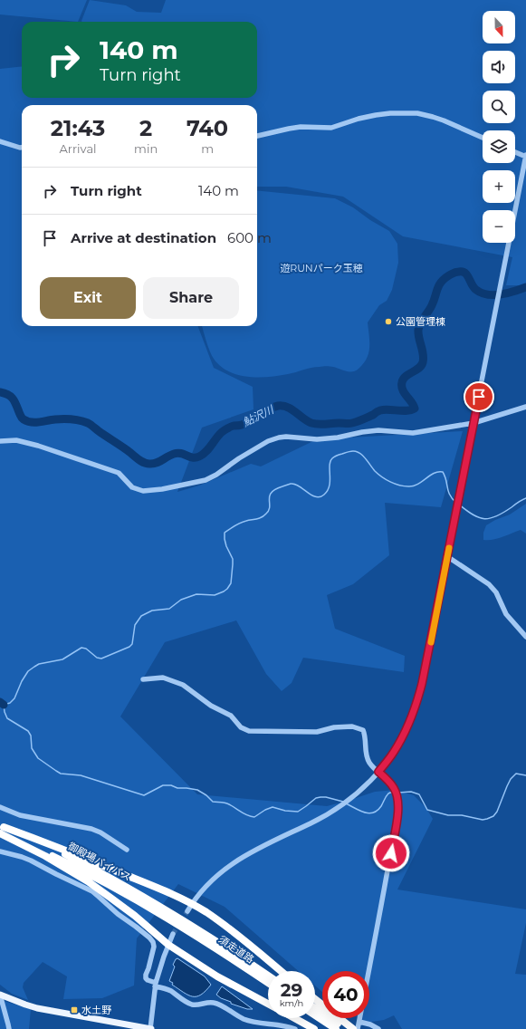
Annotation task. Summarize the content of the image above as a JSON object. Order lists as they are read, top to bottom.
{
  "streets": {
    "highway": ["御殿場バイパス", "須走道路"]
  },
  "crossings": [
    ["御殿場バイパス", "須走道路"]
  ],
  "water": ["鮎沢川"],
  "parks": ["遊RUNパーク玉穂"],
  "places": {
    "other": ["公園管理棟"],
    "transit": ["水土野"]
  },
  "north": "bottom",
  "page": {
    "map_buttons": ["+", "−"],
    "turn": ["140 m", "Turn right"],
    "eta": [
      "21:43",
      "Arrival",
      "2",
      "min",
      "740",
      "m"
    ],
    "list": [
      {
        "name": "Turn right",
        "value": "140 m"
      },
      {
        "name": "Arrive at destination",
        "value": "600 m"
      }
    ],
    "buttons": ["Exit", "Share"],
    "speed": "29 km/h",
    "limit": "40"
  }
}
